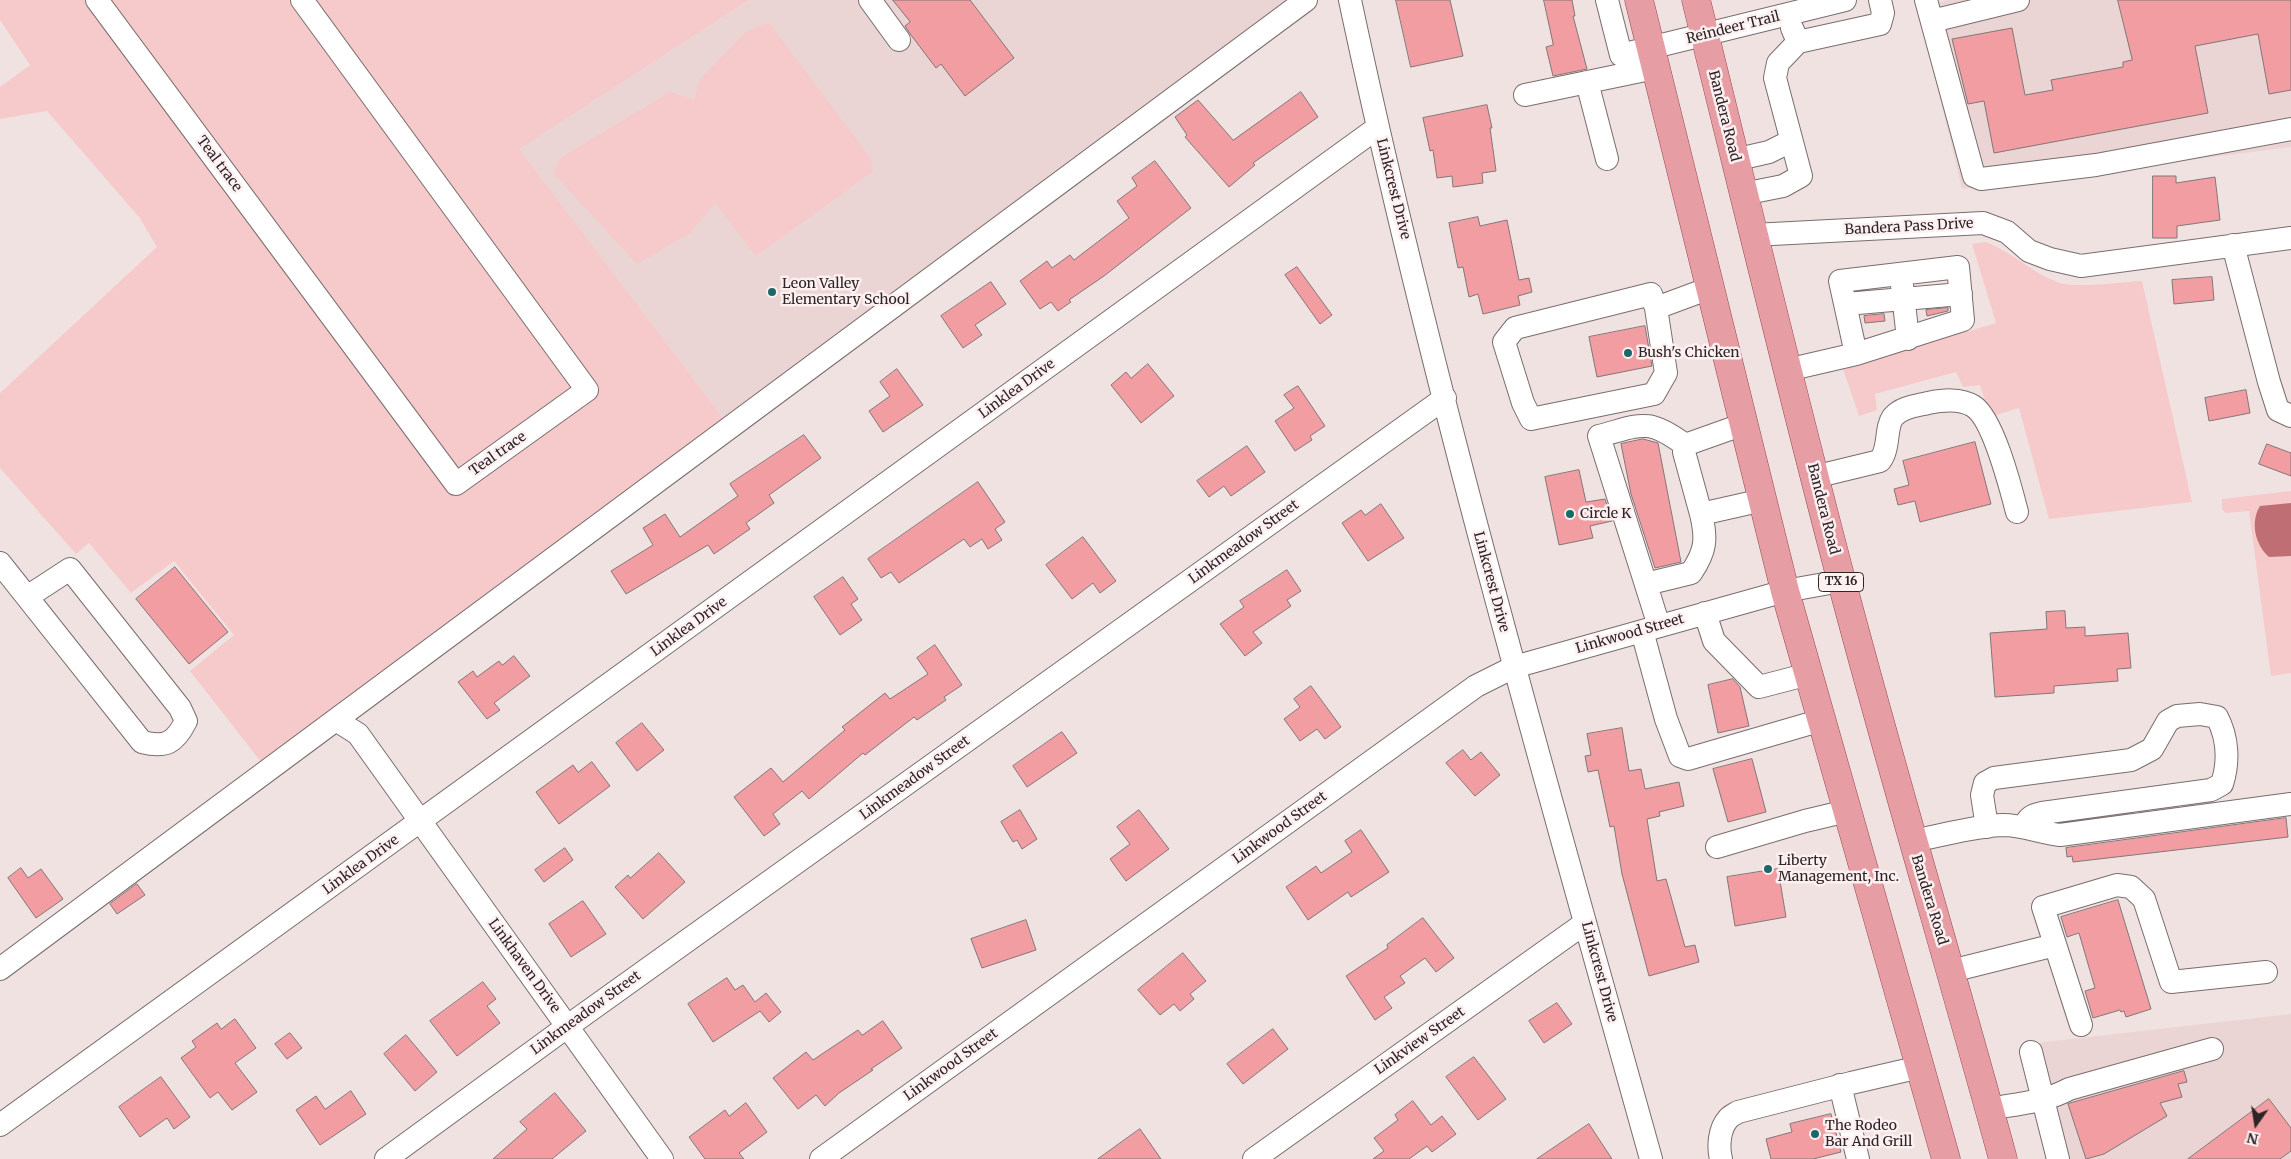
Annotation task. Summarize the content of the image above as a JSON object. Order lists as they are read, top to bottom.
{
  "streets": {
    "main road": ["Bandera Road", "TX 16"],
    "street": [
      "Reindeer Trail",
      "Teal trace",
      "Linkcrest Drive",
      "Bandera Pass Drive",
      "Linklea Drive",
      "Linkmeadow Street",
      "Linkwood Street",
      "Linkhaven Drive",
      "Linkview Street"
    ]
  },
  "crossings": [
    ["Reindeer Trail", "Bandera Road"],
    ["Bandera Road", "Bandera Pass Drive"],
    ["Bandera Road", "Linkwood Street"],
    ["Linkcrest Drive", "Linklea Drive"],
    ["Linkcrest Drive", "Linkmeadow Street"],
    ["Linkcrest Drive", "Linkwood Street"],
    ["Linkcrest Drive", "Linkview Street"],
    ["Linklea Drive", "Linkhaven Drive"],
    ["Linkmeadow Street", "Linkhaven Drive"]
  ],
  "places": [
    "Leon Valley Elementary School",
    "Bush's Chicken",
    "Circle K",
    "Liberty Management, Inc.",
    "The Rodeo Bar And Grill"
  ],
  "north": "bottom"
}
